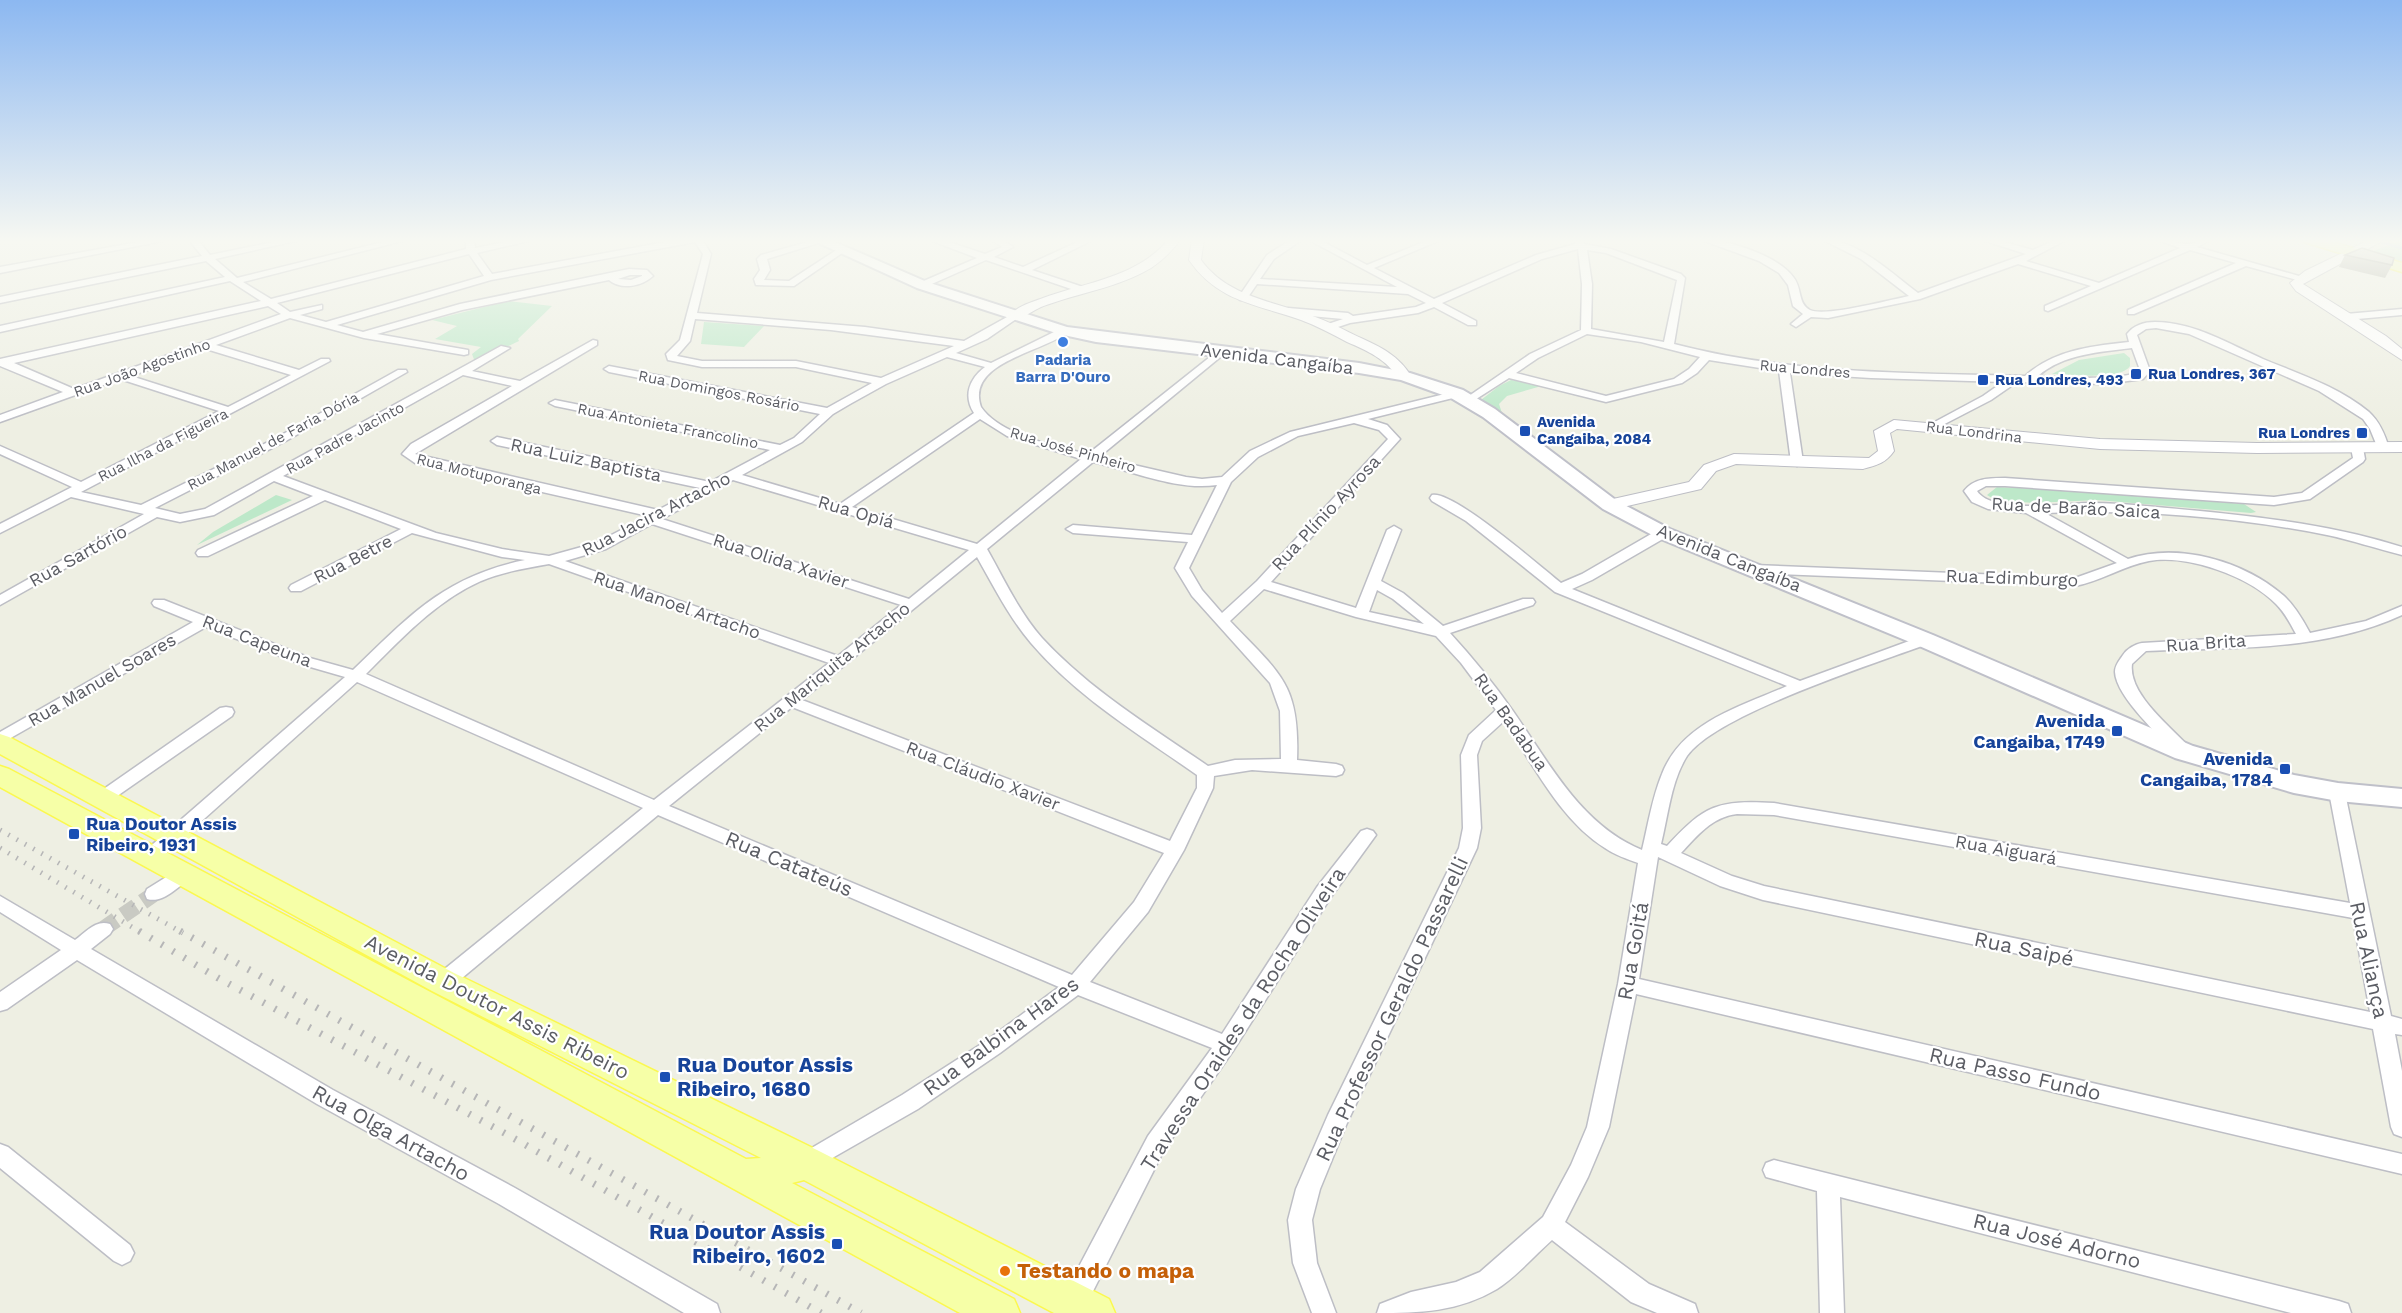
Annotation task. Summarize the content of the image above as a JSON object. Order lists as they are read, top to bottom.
{
  "streets": {
    "main road": ["Avenida Cangaíba", "Avenida Doutor Assis Ribeiro"],
    "street": [
      "Rua João Agostinho",
      "Rua Londres",
      "Rua Domingos Rosário",
      "Rua Antonieta Francolino",
      "Rua Londrina",
      "Rua Padre Jacinto",
      "Rua Manuel de Faria Dória",
      "Rua Ilha da Figueira",
      "Rua José Pinheiro",
      "Rua Luiz Baptista",
      "Rua Motuporanga",
      "Rua de Barão Saica",
      "Rua Opiá",
      "Rua Plínio Ayrosa",
      "Rua Jacira Artacho",
      "Rua Sartório",
      "Rua Betre",
      "Rua Olida Xavier",
      "Rua Edimburgo",
      "Rua Manoel Artacho",
      "Rua Capeuna",
      "Rua Brita",
      "Rua Mariquita Artacho",
      "Rua Manuel Soares",
      "Rua Badabua",
      "Rua Cláudio Xavier",
      "Rua Aiguará",
      "Rua Catateús",
      "Rua Saipé",
      "Rua Goitá",
      "Rua Aliança",
      "Rua Professor Geraldo Passarelli",
      "Travessa Oraides da Rocha Oliveira",
      "Rua Balbina Hares",
      "Rua Passo Fundo",
      "Rua Olga Artacho",
      "Rua José Adorno"
    ]
  },
  "crossings": [
    ["Avenida Cangaíba", "Rua Londrina"],
    ["Avenida Cangaíba", "Rua Jacira Artacho"],
    ["Avenida Cangaíba", "Rua Edimburgo"],
    ["Avenida Cangaíba", "Rua Brita"],
    ["Avenida Cangaíba", "Rua Mariquita Artacho"],
    ["Avenida Cangaíba", "Rua Goitá"],
    ["Avenida Cangaíba", "Rua Aliança"],
    ["Rua Domingos Rosário", "Rua Jacira Artacho"],
    ["Rua Antonieta Francolino", "Rua Jacira Artacho"],
    ["Rua Padre Jacinto", "Rua Manuel de Faria Dória"],
    ["Rua Padre Jacinto", "Rua Sartório"],
    ["Rua Padre Jacinto", "Rua Manoel Artacho"],
    ["Rua Manuel de Faria Dória", "Rua Sartório"],
    ["Rua José Pinheiro", "Rua Mariquita Artacho"],
    ["Rua Luiz Baptista", "Rua Jacira Artacho"],
    ["Rua Motuporanga", "Rua Jacira Artacho"],
    ["Rua Motuporanga", "Rua Olida Xavier"],
    ["Rua Opiá", "Rua Jacira Artacho"],
    ["Rua Opiá", "Rua Mariquita Artacho"],
    ["Rua Jacira Artacho", "Rua Olida Xavier"],
    ["Rua Jacira Artacho", "Rua Manoel Artacho"],
    ["Rua Jacira Artacho", "Rua Capeuna"],
    ["Rua Jacira Artacho", "Rua Catateús"],
    ["Rua Jacira Artacho", "Avenida Doutor Assis Ribeiro"],
    ["Rua Betre", "Rua Manoel Artacho"],
    ["Rua Olida Xavier", "Rua Mariquita Artacho"],
    ["Rua Edimburgo", "Rua Brita"],
    ["Rua Manoel Artacho", "Rua Mariquita Artacho"],
    ["Rua Capeuna", "Rua Manuel Soares"],
    ["Rua Capeuna", "Rua Catateús"],
    ["Rua Mariquita Artacho", "Rua Cláudio Xavier"],
    ["Rua Mariquita Artacho", "Rua Catateús"],
    ["Rua Mariquita Artacho", "Avenida Doutor Assis Ribeiro"],
    ["Rua Manuel Soares", "Avenida Doutor Assis Ribeiro"],
    ["Rua Badabua", "Rua Aiguará"],
    ["Rua Badabua", "Rua Saipé"],
    ["Rua Badabua", "Rua Goitá"],
    ["Rua Badabua", "Rua Professor Geraldo Passarelli"],
    ["Rua Cláudio Xavier", "Rua Balbina Hares"],
    ["Rua Aiguará", "Rua Saipé"],
    ["Rua Aiguará", "Rua Goitá"],
    ["Rua Aiguará", "Rua Aliança"],
    ["Rua Catateús", "Travessa Oraides da Rocha Oliveira"],
    ["Rua Catateús", "Rua Balbina Hares"],
    ["Rua Saipé", "Rua Goitá"],
    ["Rua Saipé", "Rua Aliança"],
    ["Rua Goitá", "Rua Passo Fundo"],
    ["Avenida Doutor Assis Ribeiro", "Travessa Oraides da Rocha Oliveira"],
    ["Avenida Doutor Assis Ribeiro", "Rua Balbina Hares"]
  ],
  "places": {
    "other": ["Padaria Barra D'Ouro", "Testando o mapa"],
    "transit": [
      "Rua Londres, 367",
      "Rua Londres, 493",
      "Avenida Cangaiba, 2084",
      "Rua Londres",
      "Avenida Cangaiba, 1749",
      "Avenida Cangaiba, 1784",
      "Rua Doutor Assis Ribeiro, 1931",
      "Rua Doutor Assis Ribeiro, 1680",
      "Rua Doutor Assis Ribeiro, 1602"
    ]
  }
}
